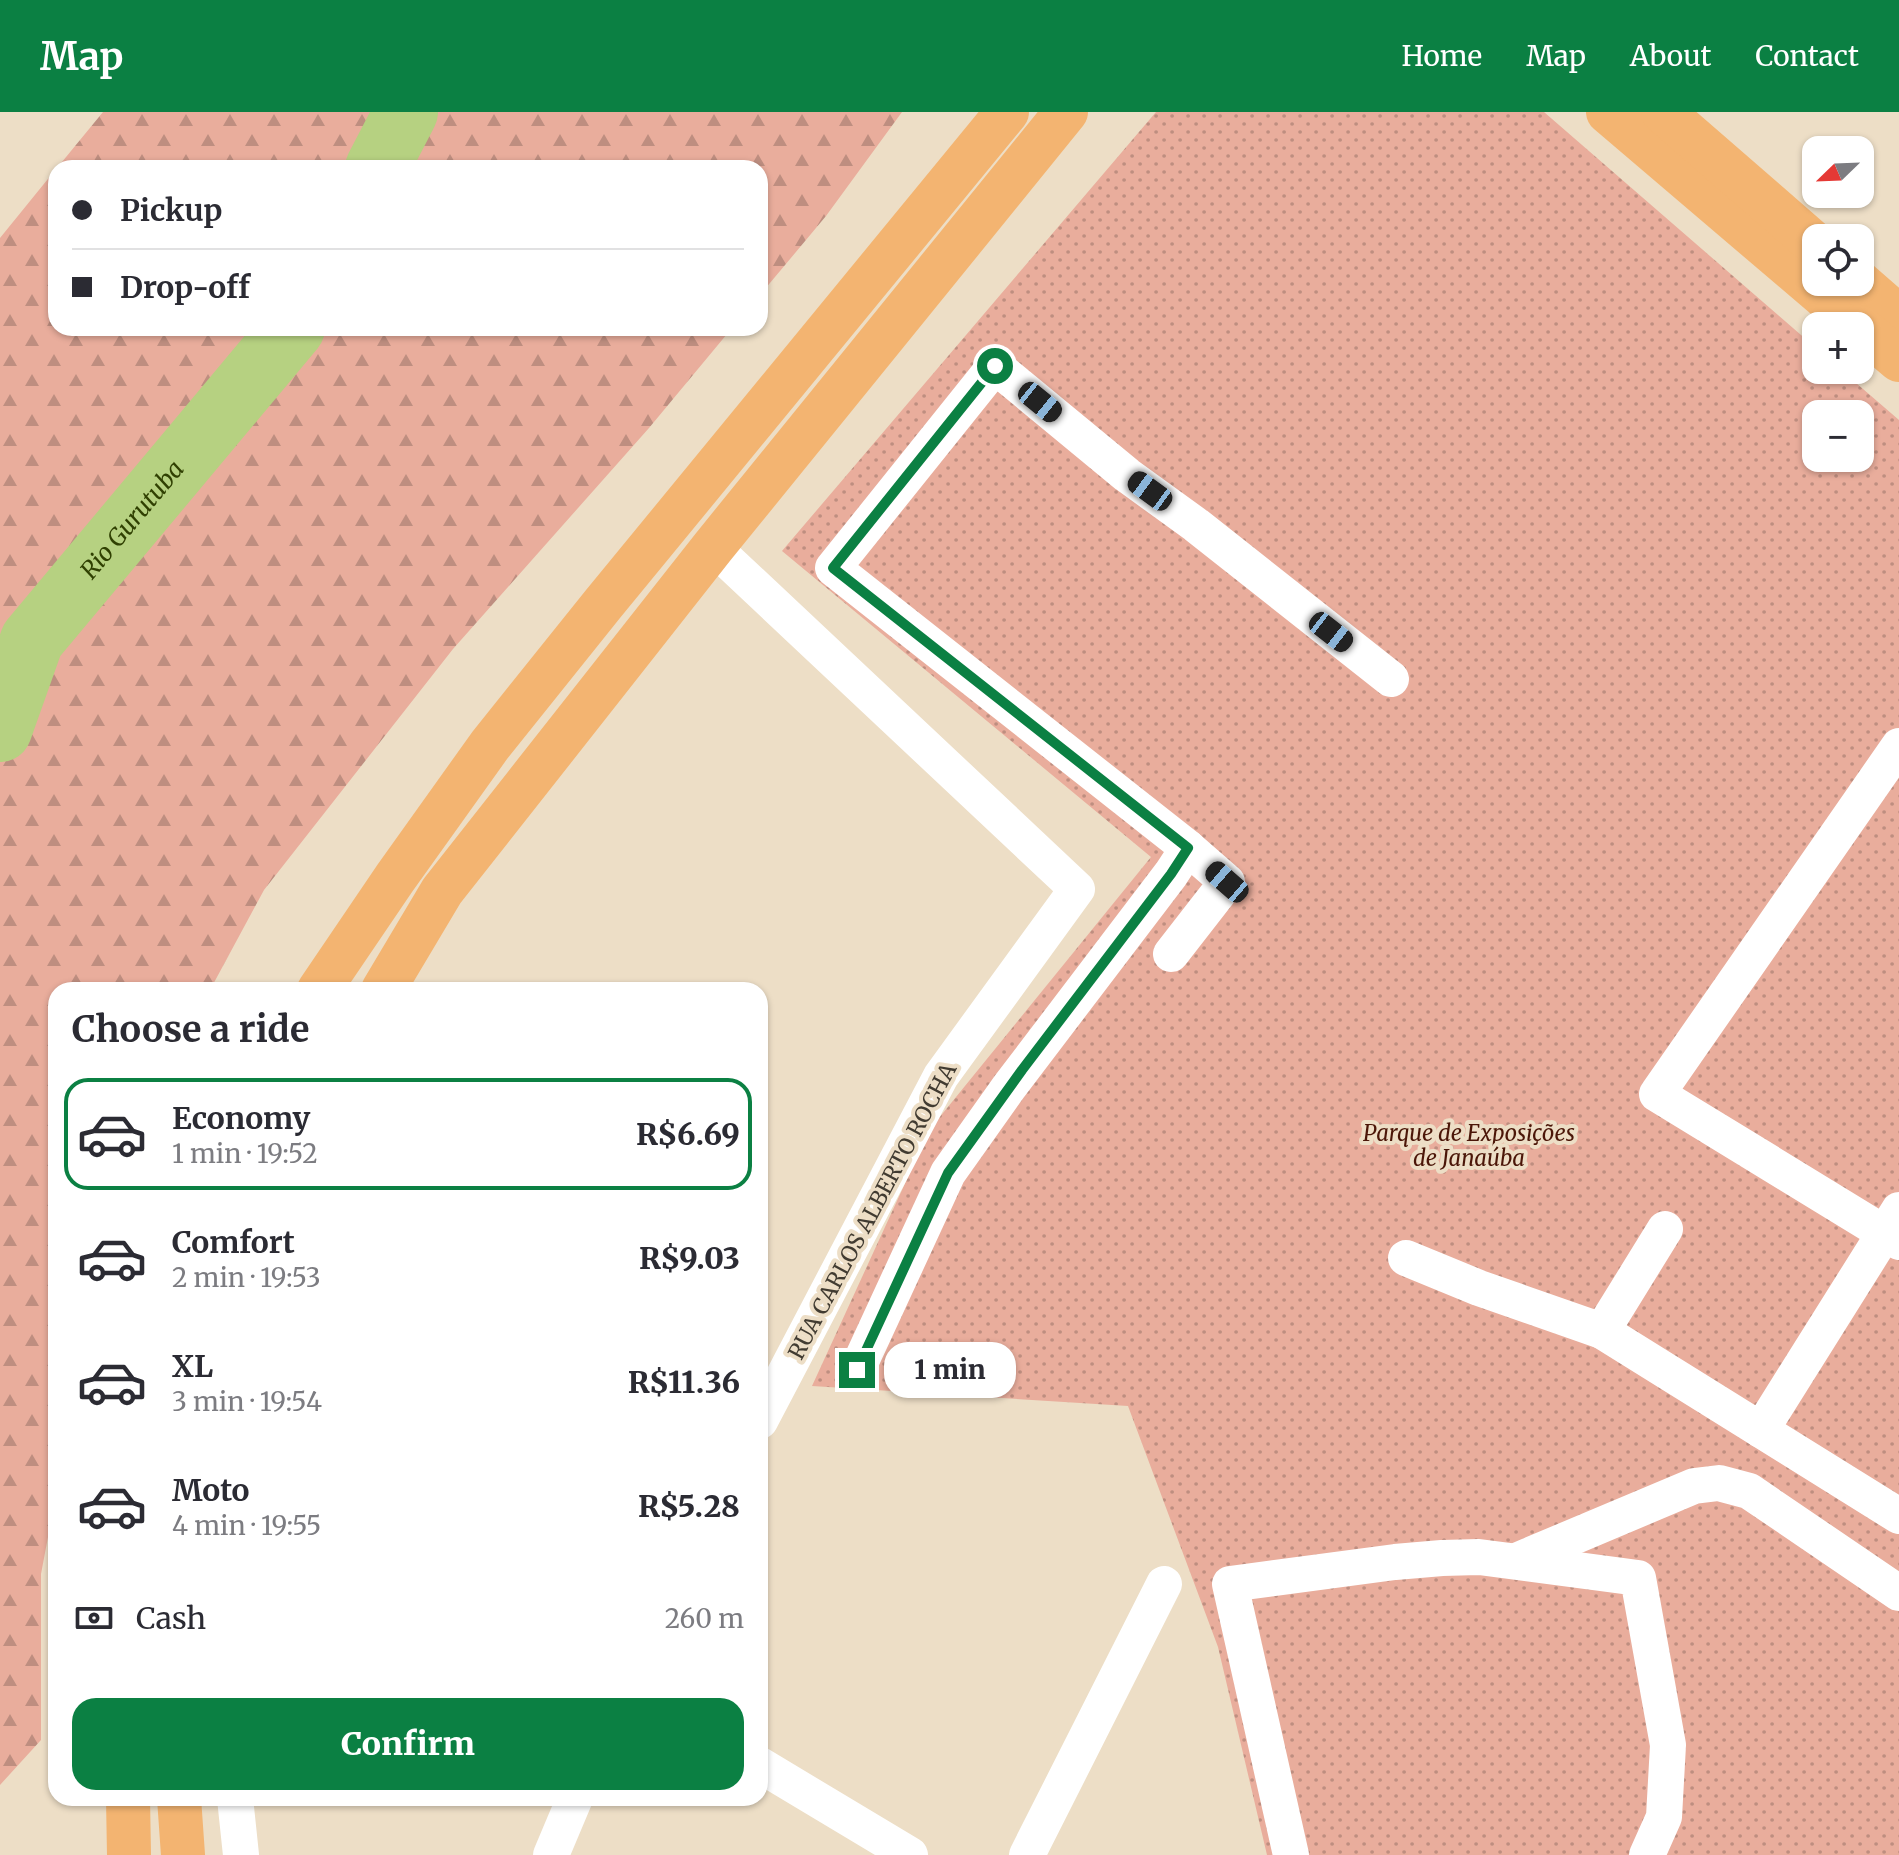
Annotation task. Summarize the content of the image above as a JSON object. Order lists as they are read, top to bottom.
{
  "streets": {
    "street": ["RUA CARLOS ALBERTO ROCHA"]
  },
  "water": ["Rio Gurutuba"],
  "parks": ["Parque de Exposições de Janaúba"],
  "north": "bottom left",
  "page": {
    "header": "Map",
    "nav": [
      "Home",
      "Map",
      "About",
      "Contact"
    ],
    "map_buttons": ["+", "−"],
    "banner": ["Pickup", "Drop-off"],
    "heading": "Choose a ride",
    "list": [
      {
        "name": "Economy",
        "note": "1 min · 19:52",
        "value": "R$6.69"
      },
      {
        "name": "Comfort",
        "note": "2 min · 19:53",
        "value": "R$9.03"
      },
      {
        "name": "XL",
        "note": "3 min · 19:54",
        "value": "R$11.36"
      },
      {
        "name": "Moto",
        "note": "4 min · 19:55",
        "value": "R$5.28"
      }
    ],
    "bubble": "1 min",
    "pay": ["Cash", "260 m"],
    "buttons": "Confirm"
  }
}
